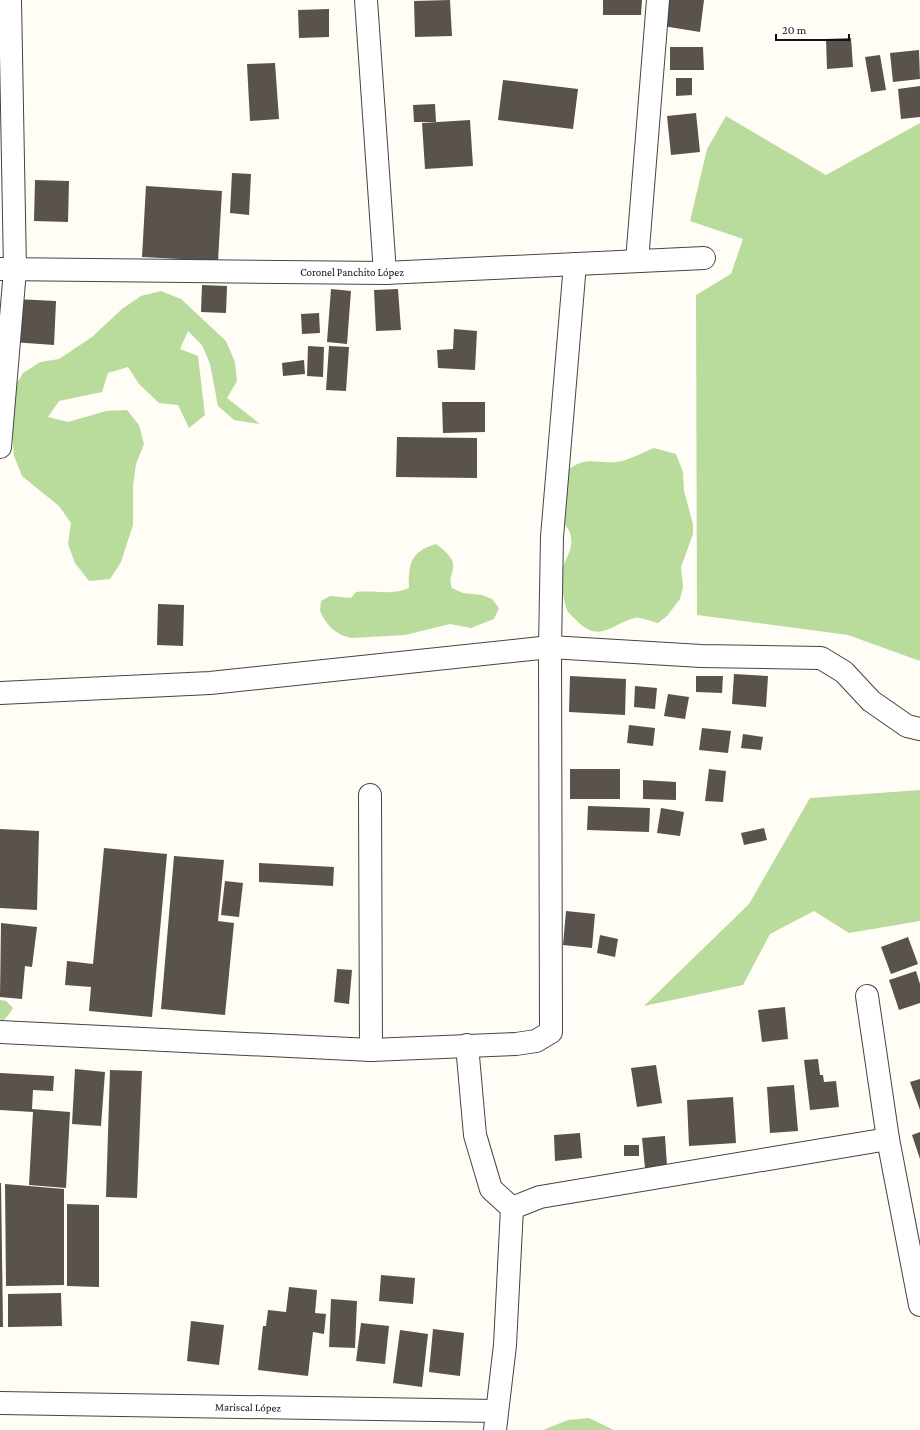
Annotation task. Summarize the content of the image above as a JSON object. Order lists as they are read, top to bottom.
{
  "streets": {
    "street": ["Coronel Panchito López", "Mariscal López"]
  },
  "scale_bar": "20 m"
}
